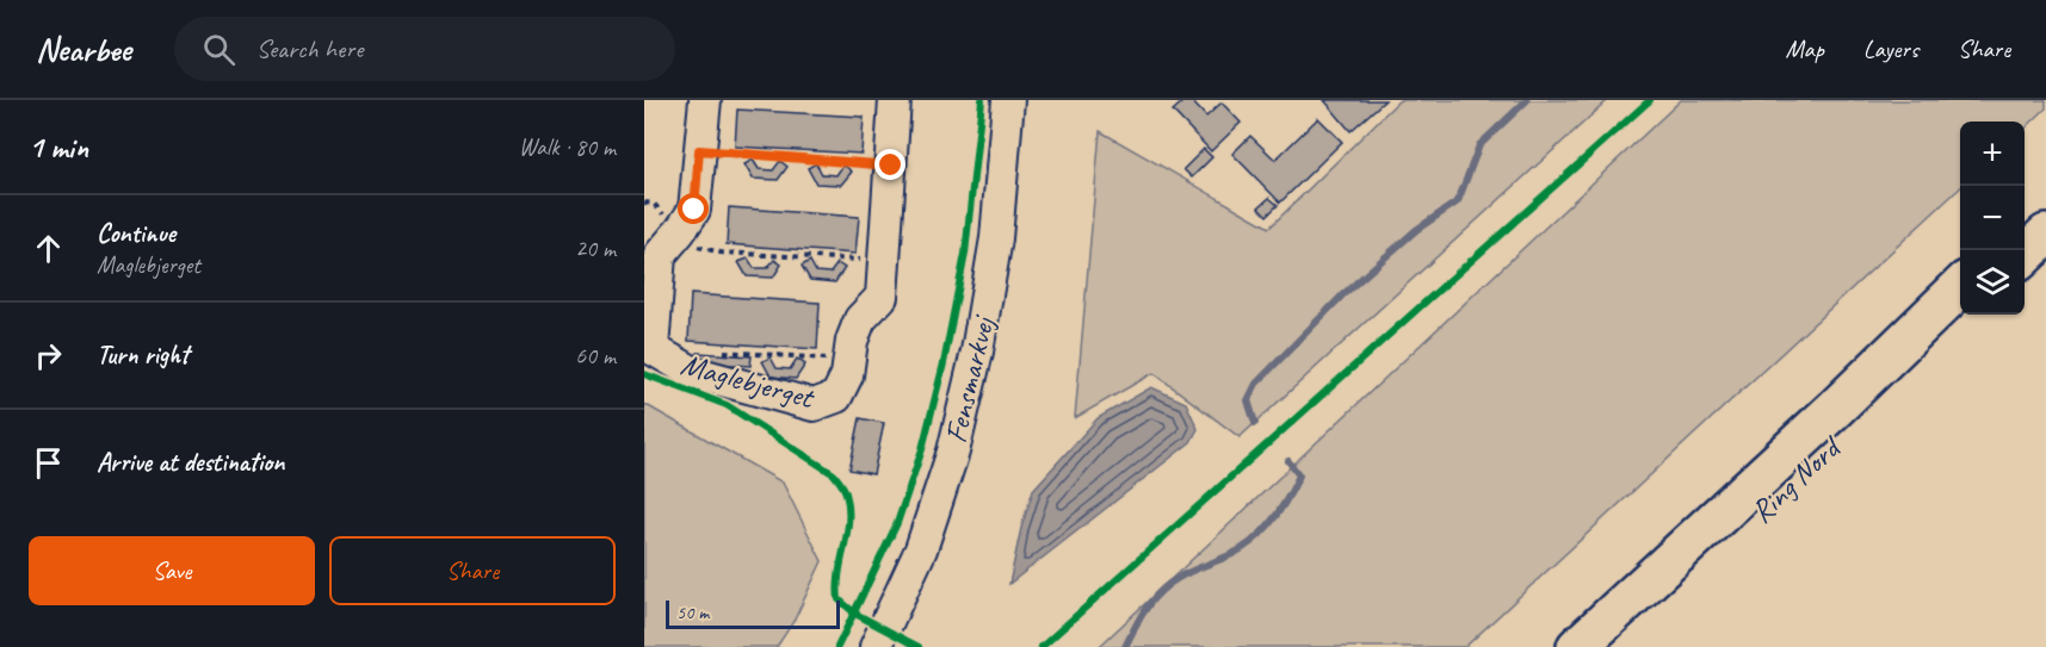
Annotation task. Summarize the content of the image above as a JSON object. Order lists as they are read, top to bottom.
{
  "streets": {
    "highway": ["Ring Nord"],
    "street": ["Maglebjerget", "Fensmarkvej"]
  },
  "scale_bar": "50 m",
  "page": {
    "header": "Nearbee",
    "search": "Search here",
    "nav": ["Map", "Layers", "Share"],
    "heading": ["1 min", "Walk · 80 m"],
    "map_buttons": ["+", "−"],
    "list": [
      ["Continue", "Maglebjerget", "20 m"],
      ["Turn right", "60 m"],
      "Arrive at destination"
    ],
    "buttons": ["Save", "Share"],
    "scale": "50 m"
  }
}
